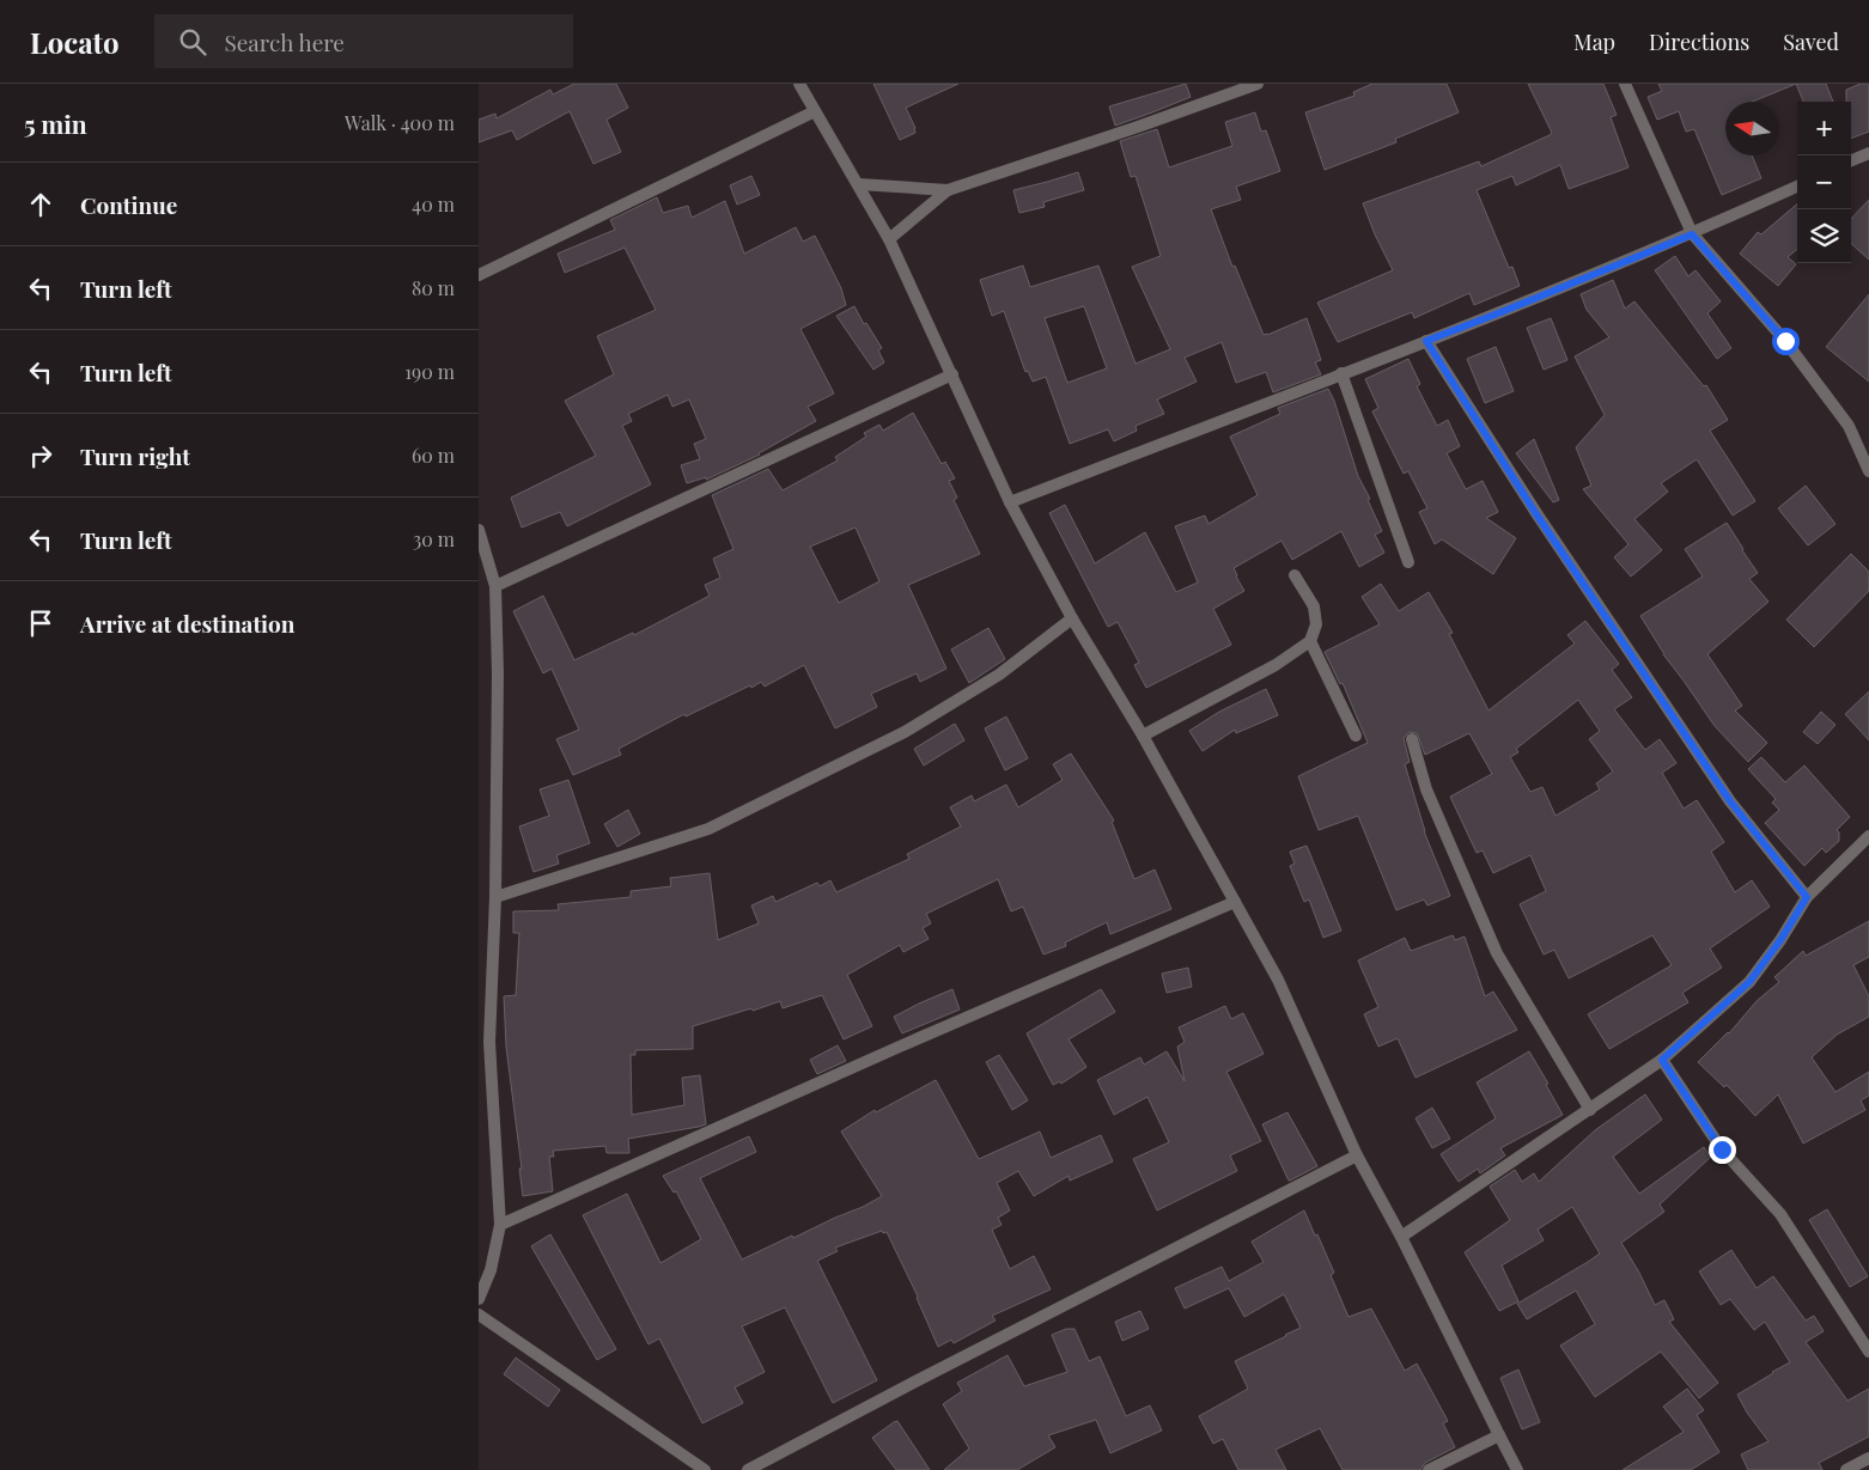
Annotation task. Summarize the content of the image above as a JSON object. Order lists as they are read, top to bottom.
{
  "north": "left",
  "page": {
    "header": "Locato",
    "search": "Search here",
    "nav": ["Map", "Directions", "Saved"],
    "heading": ["5 min", "Walk · 400 m"],
    "map_buttons": ["+", "−"],
    "list": [
      ["Continue", "40 m"],
      ["Turn left", "80 m"],
      ["Turn left", "190 m"],
      ["Turn right", "60 m"],
      ["Turn left", "30 m"],
      "Arrive at destination"
    ]
  }
}
